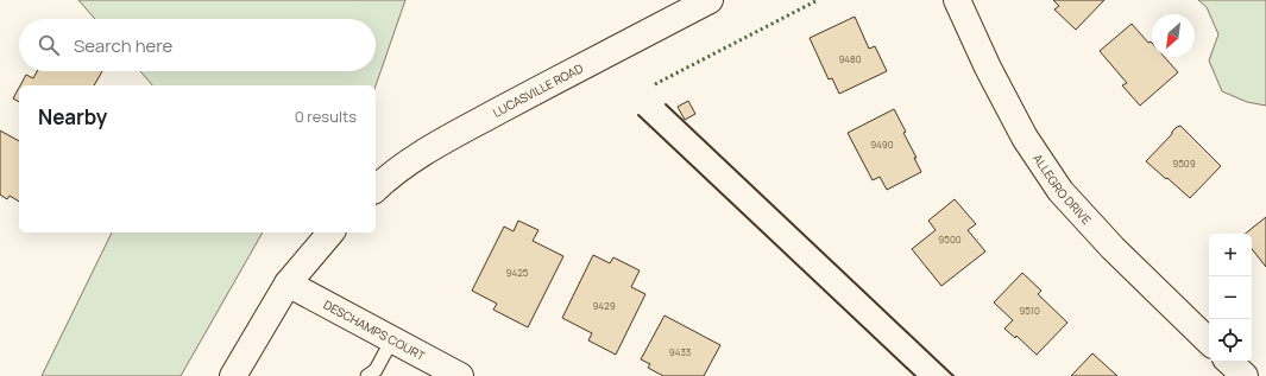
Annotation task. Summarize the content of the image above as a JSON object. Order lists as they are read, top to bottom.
{
  "streets": {
    "street": ["LUCASVILLE ROAD", "ALLEGRO DRIVE", "DESCHAMPS COURT"]
  },
  "house_numbers": [
    "9480",
    "9490",
    "9509",
    "9500",
    "9425",
    "9429",
    "9510",
    "9433"
  ],
  "north": "bottom left",
  "page": {
    "search": "Search here",
    "heading": ["Nearby", "0 results"],
    "map_buttons": ["+", "−"]
  }
}
